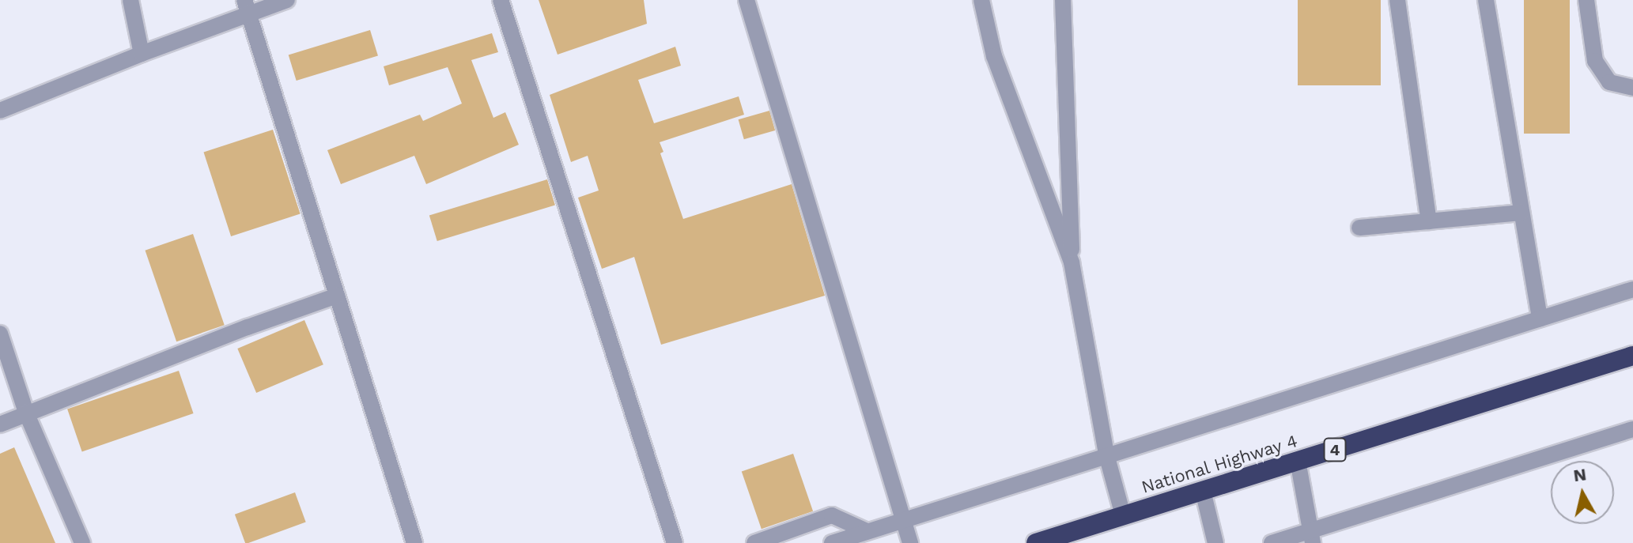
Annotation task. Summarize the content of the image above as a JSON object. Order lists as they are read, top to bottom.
{
  "streets": {
    "highway": ["4", "National Highway 4"]
  },
  "north": "top"
}
